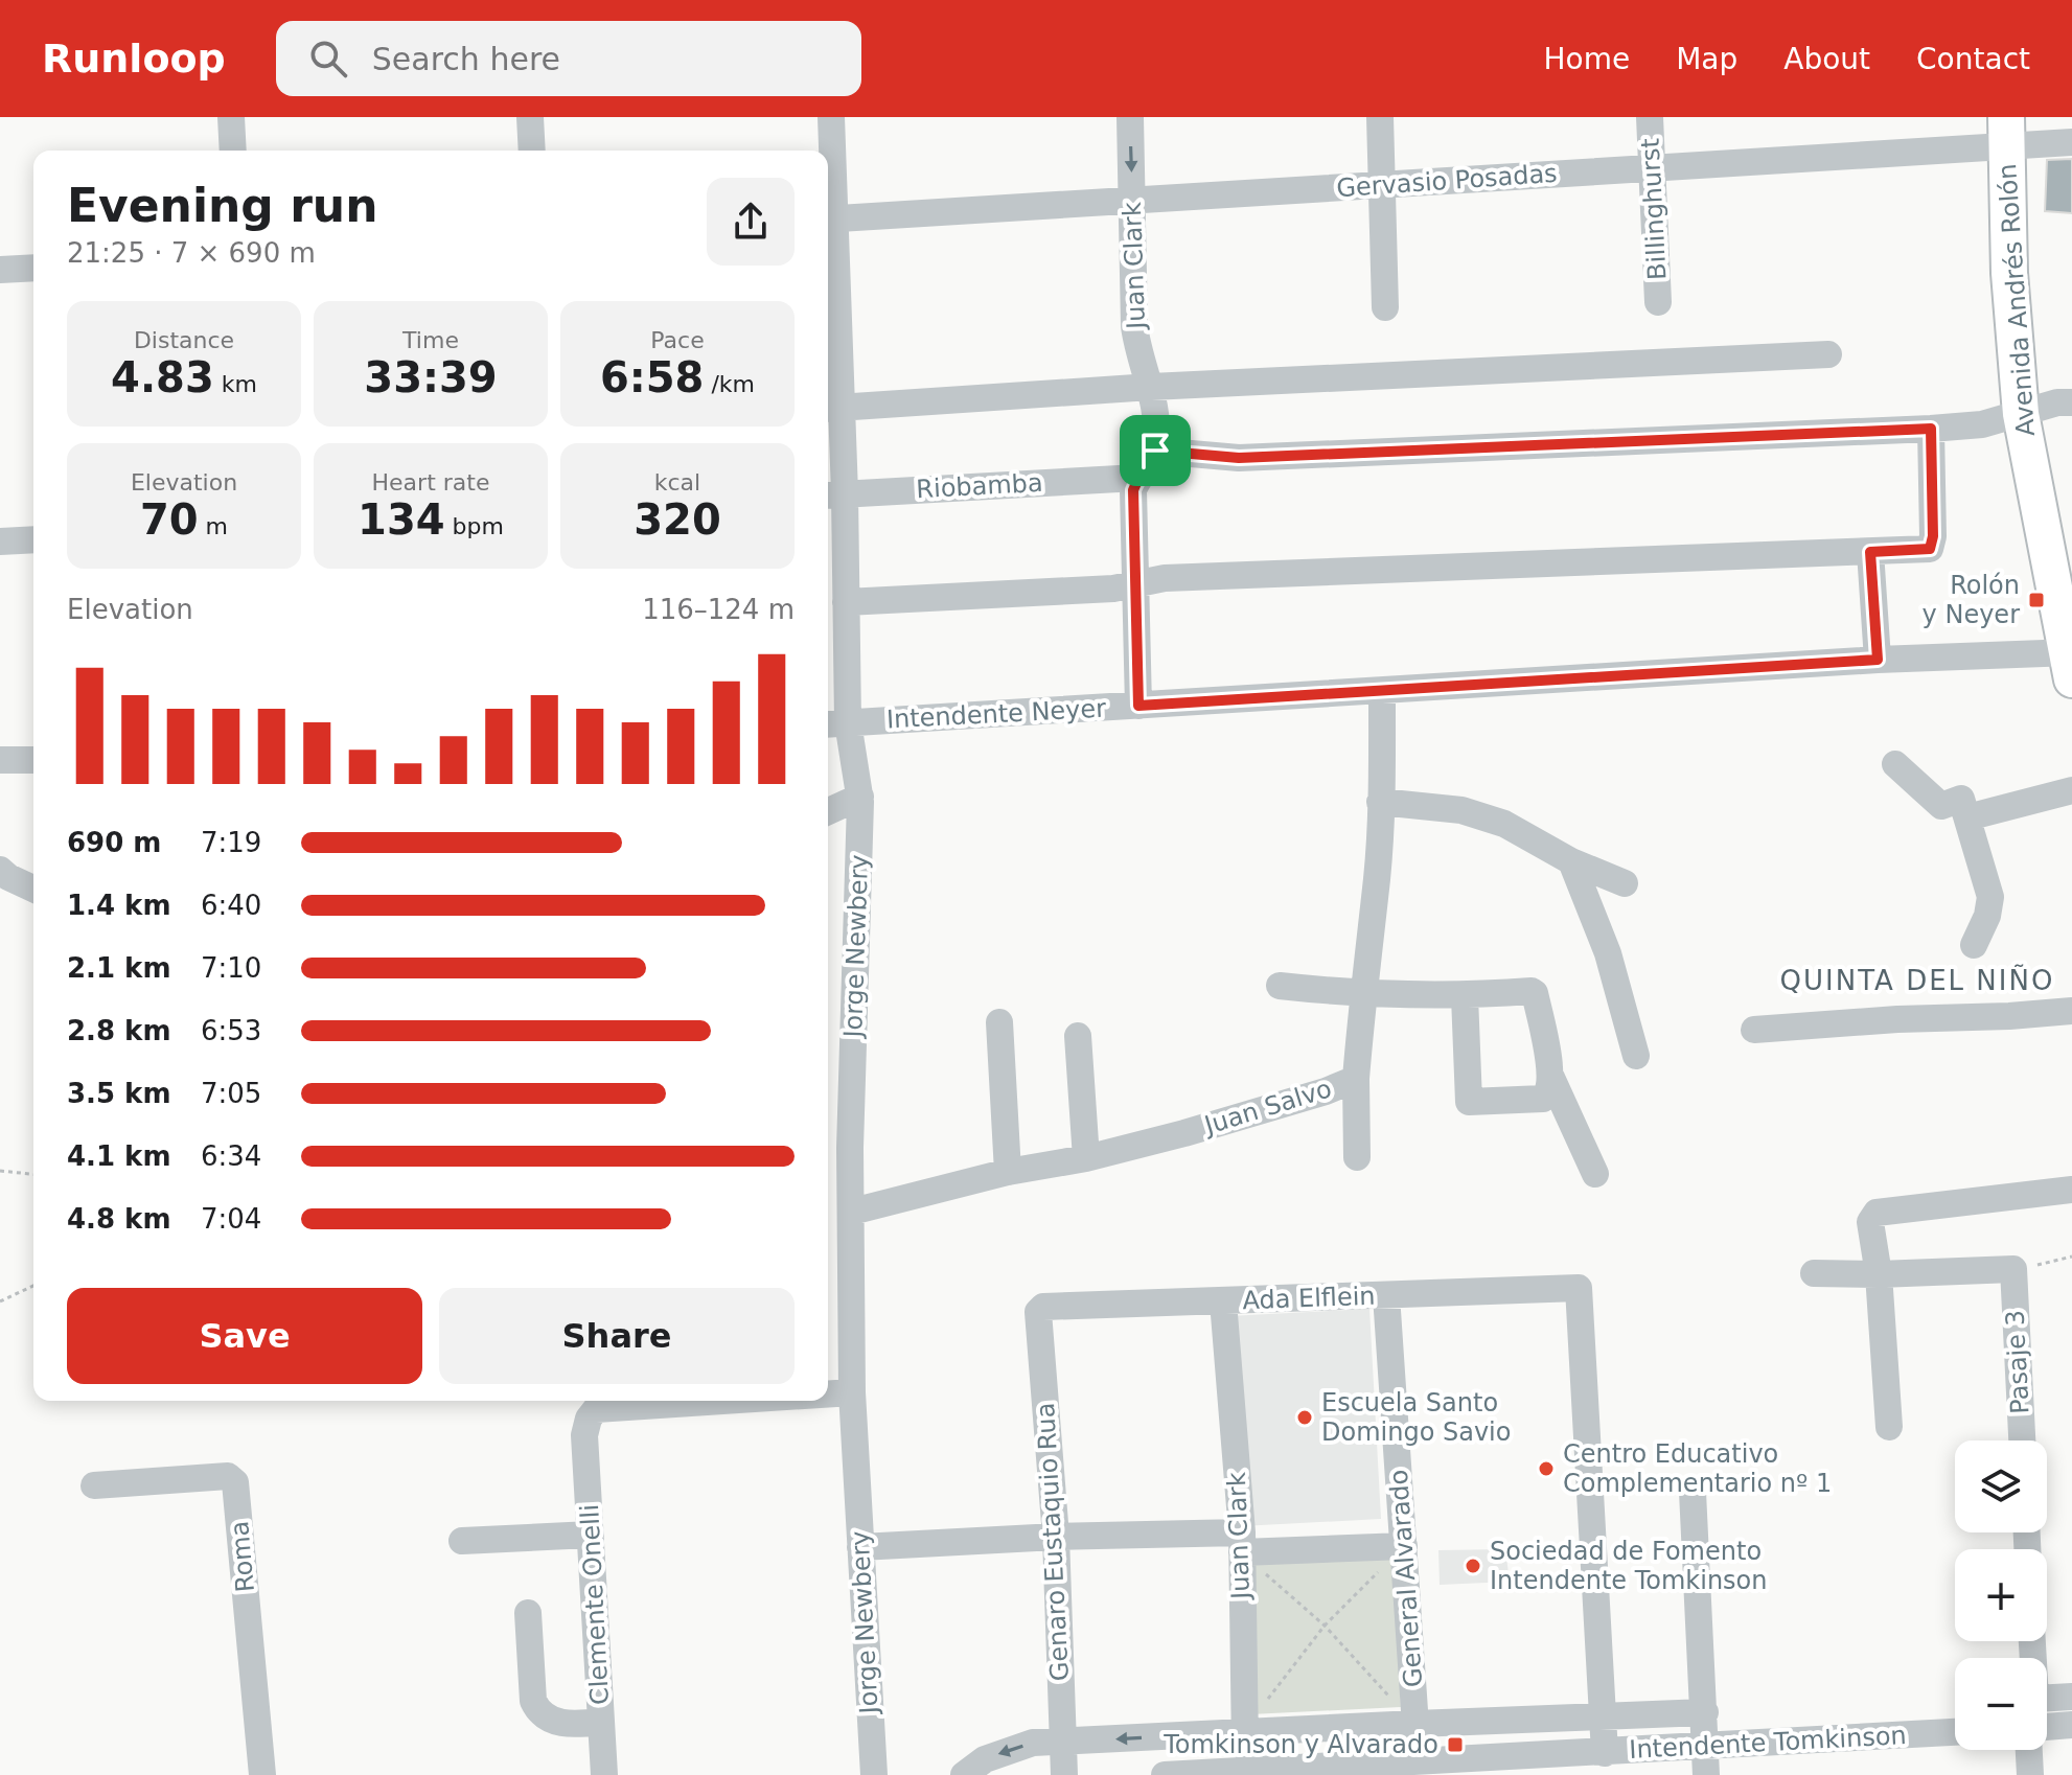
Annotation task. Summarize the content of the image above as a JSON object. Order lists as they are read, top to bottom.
{
  "streets": {
    "main road": ["Avenida Andrés Rolón"],
    "street": [
      "Gervasio Posadas",
      "Billinghurst",
      "Juan Clark",
      "Riobamba",
      "Intendente Neyer",
      "Jorge Newbery",
      "Juan Salvo",
      "Ada Elflein",
      "Pasaje 3",
      "Genaro Eustaquio Rua",
      "Roma",
      "General Alvarado",
      "Clemente Onelli",
      "Intendente Tomkinson"
    ]
  },
  "crossings": [
    ["Gervasio Posadas", "Billinghurst"],
    ["Gervasio Posadas", "Juan Clark"],
    ["Gervasio Posadas", "Avenida Andrés Rolón"],
    ["Gervasio Posadas", "Jorge Newbery"],
    ["Juan Clark", "Ada Elflein"],
    ["Juan Clark", "Intendente Tomkinson"],
    ["Avenida Andrés Rolón", "Intendente Neyer"],
    ["Riobamba", "Jorge Newbery"],
    ["Intendente Neyer", "Jorge Newbery"],
    ["Intendente Neyer", "Juan Salvo"],
    ["Jorge Newbery", "Juan Salvo"],
    ["Ada Elflein", "Genaro Eustaquio Rua"],
    ["Ada Elflein", "General Alvarado"],
    ["Ada Elflein", "Intendente Tomkinson"],
    ["Genaro Eustaquio Rua", "Intendente Tomkinson"],
    ["General Alvarado", "Intendente Tomkinson"]
  ],
  "districts": ["QUINTA DEL NIÑO"],
  "places": {
    "transit": ["Rolón y Neyer", "Tomkinson y Alvarado"],
    "other": ["Escuela Santo Domingo Savio", "Centro Educativo Complementario nº 1", "Sociedad de Fomento Intendente Tomkinson"]
  },
  "page": {
    "header": "Runloop",
    "search": "Search here",
    "nav": [
      "Home",
      "Map",
      "About",
      "Contact"
    ],
    "heading": ["Evening run", "21:25 · 7 × 690 m"],
    "stats": [
      ["Distance", "4.83 km"],
      ["Time", "33:39"],
      ["Pace", "6:58 /km"],
      ["Elevation", "70 m"],
      ["Heart rate", "134 bpm"],
      ["kcal", "320"]
    ],
    "chart": ["Elevation", "116–124 m"],
    "list": [
      {
        "name": "690 m",
        "note": "7:19"
      },
      {
        "name": "1.4 km",
        "note": "6:40"
      },
      {
        "name": "2.1 km",
        "note": "7:10"
      },
      {
        "name": "2.8 km",
        "note": "6:53"
      },
      {
        "name": "3.5 km",
        "note": "7:05"
      },
      {
        "name": "4.1 km",
        "note": "6:34"
      },
      {
        "name": "4.8 km",
        "note": "7:04"
      }
    ],
    "buttons": ["Save", "Share"],
    "map_buttons": ["+", "−"]
  }
}
